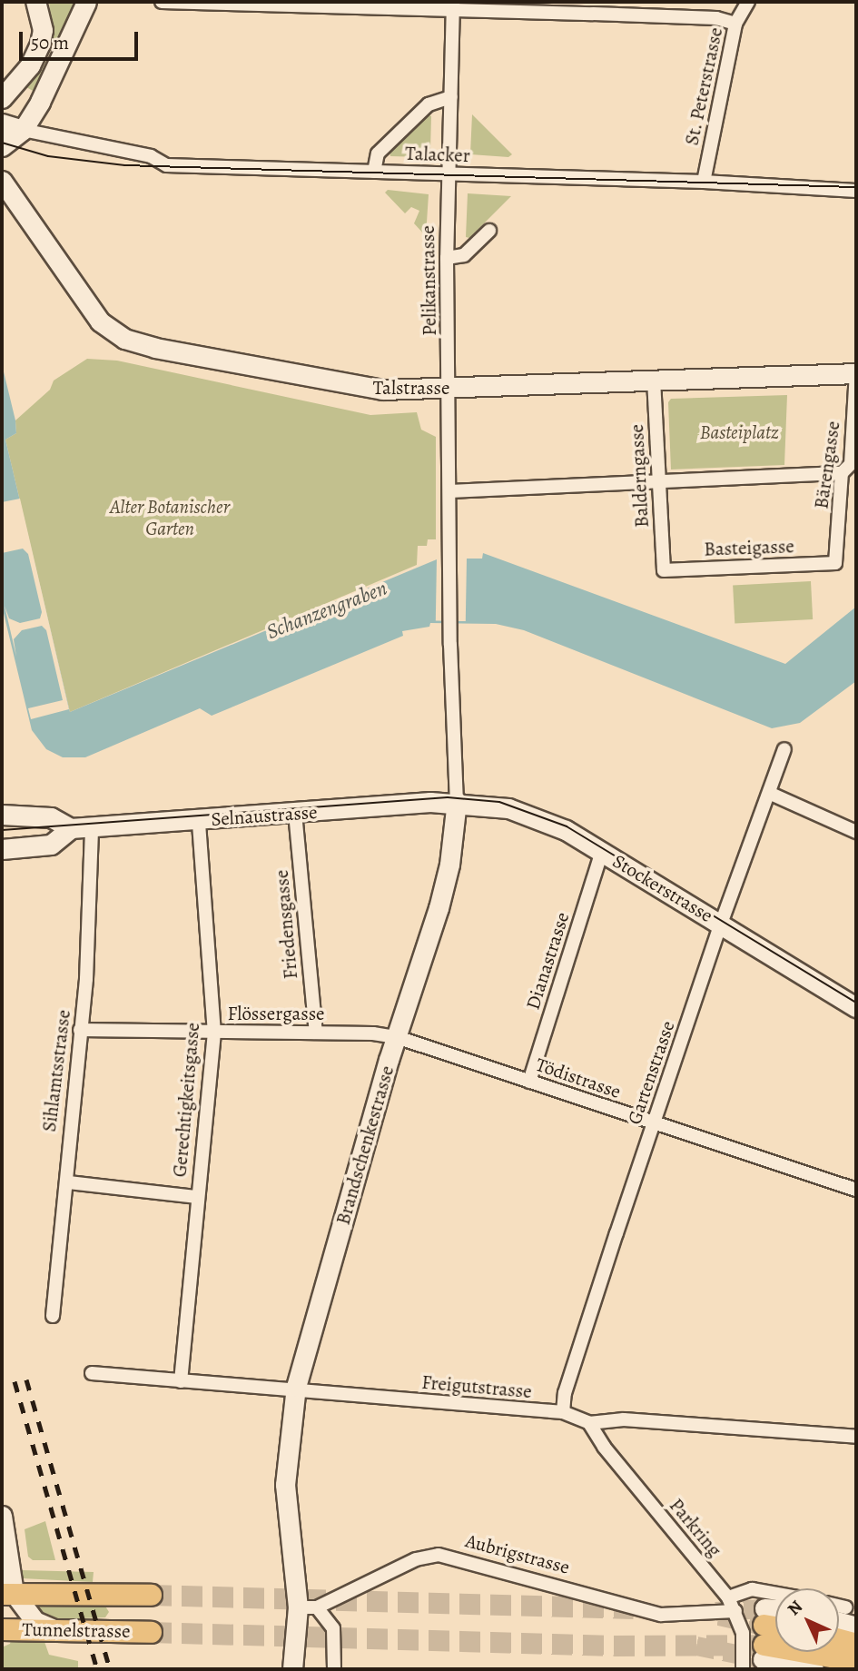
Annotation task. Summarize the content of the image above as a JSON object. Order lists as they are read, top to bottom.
{
  "streets": {
    "main road": ["Tunnelstrasse"],
    "street": [
      "St. Peterstrasse",
      "Talacker",
      "Pelikanstrasse",
      "Talstrasse",
      "Bärengasse",
      "Balderngasse",
      "Basteigasse",
      "Selnaustrasse",
      "Stockerstrasse",
      "Friedensgasse",
      "Dianastrasse",
      "Flössergasse",
      "Sihlamtsstrasse",
      "Gartenstrasse",
      "Tödistrasse",
      "Gerechtigkeitsgasse",
      "Brandschenkestrasse",
      "Freigutstrasse",
      "Parkring",
      "Aubrigstrasse"
    ]
  },
  "crossings": [
    ["St. Peterstrasse", "Talacker"],
    ["Talacker", "Pelikanstrasse"],
    ["Pelikanstrasse", "Talstrasse"],
    ["Pelikanstrasse", "Brandschenkestrasse"],
    ["Talstrasse", "Bärengasse"],
    ["Talstrasse", "Balderngasse"],
    ["Bärengasse", "Basteigasse"],
    ["Balderngasse", "Basteigasse"],
    ["Selnaustrasse", "Stockerstrasse"],
    ["Selnaustrasse", "Friedensgasse"],
    ["Selnaustrasse", "Sihlamtsstrasse"],
    ["Selnaustrasse", "Gerechtigkeitsgasse"],
    ["Selnaustrasse", "Brandschenkestrasse"],
    ["Stockerstrasse", "Dianastrasse"],
    ["Stockerstrasse", "Gartenstrasse"],
    ["Stockerstrasse", "Brandschenkestrasse"],
    ["Friedensgasse", "Flössergasse"],
    ["Dianastrasse", "Tödistrasse"],
    ["Flössergasse", "Sihlamtsstrasse"],
    ["Flössergasse", "Tödistrasse"],
    ["Flössergasse", "Gerechtigkeitsgasse"],
    ["Flössergasse", "Brandschenkestrasse"],
    ["Gartenstrasse", "Tödistrasse"],
    ["Gartenstrasse", "Freigutstrasse"],
    ["Tödistrasse", "Brandschenkestrasse"],
    ["Gerechtigkeitsgasse", "Freigutstrasse"],
    ["Brandschenkestrasse", "Freigutstrasse"],
    ["Brandschenkestrasse", "Aubrigstrasse"],
    ["Freigutstrasse", "Parkring"],
    ["Parkring", "Aubrigstrasse"]
  ],
  "water": ["Schanzengraben"],
  "parks": ["Basteiplatz", "Alter Botanischer Garten"],
  "scale_bar": "50 m",
  "north": "top left"
}
